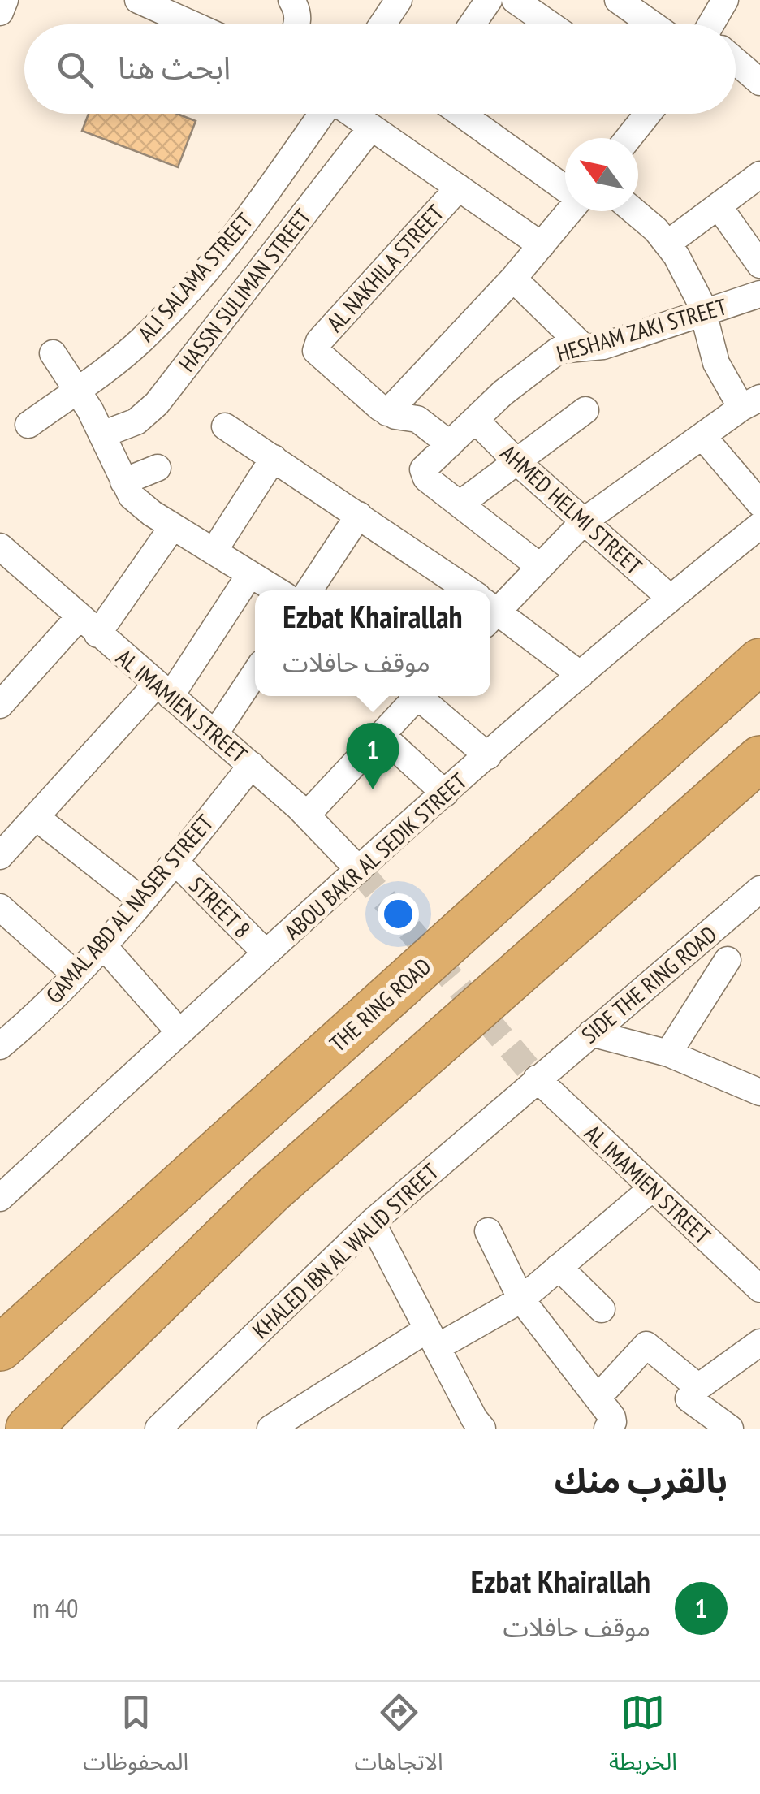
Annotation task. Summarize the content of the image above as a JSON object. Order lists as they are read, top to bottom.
{
  "streets": {
    "highway": ["THE RING ROAD"],
    "street": [
      "AL NAKHILA STREET",
      "ALI SALAMA STREET",
      "HASSN SULIMAN STREET",
      "HESHAM ZAKI STREET",
      "AHMED HELMI STREET",
      "AL IMAMIEN STREET",
      "ABOU BAKR AL SEDIK STREET",
      "STREET 8",
      "GAMAL ABD AL NASER STREET",
      "SIDE THE RING ROAD",
      "KHALED IBN AL WALID STREET"
    ]
  },
  "crossings": [
    ["HESHAM ZAKI STREET", "AHMED HELMI STREET"],
    ["AHMED HELMI STREET", "ABOU BAKR AL SEDIK STREET"],
    ["AL IMAMIEN STREET", "ABOU BAKR AL SEDIK STREET"],
    ["AL IMAMIEN STREET", "GAMAL ABD AL NASER STREET"],
    ["AL IMAMIEN STREET", "SIDE THE RING ROAD"],
    ["AL IMAMIEN STREET", "KHALED IBN AL WALID STREET"],
    ["ABOU BAKR AL SEDIK STREET", "STREET 8"],
    ["STREET 8", "GAMAL ABD AL NASER STREET"],
    ["SIDE THE RING ROAD", "KHALED IBN AL WALID STREET"]
  ],
  "north": "top left",
  "page": {
    "search": "ابحث هنا",
    "popup": ["Ezbat Khairallah", "موقف حافلات"],
    "pins": "1",
    "heading": "بالقرب منك",
    "list": [
      {
        "mark": "1",
        "name": "Ezbat Khairallah",
        "note": "موقف حافلات",
        "value": "40 m"
      }
    ],
    "nav": ["الخريطة", "الاتجاهات", "المحفوظات"]
  }
}
